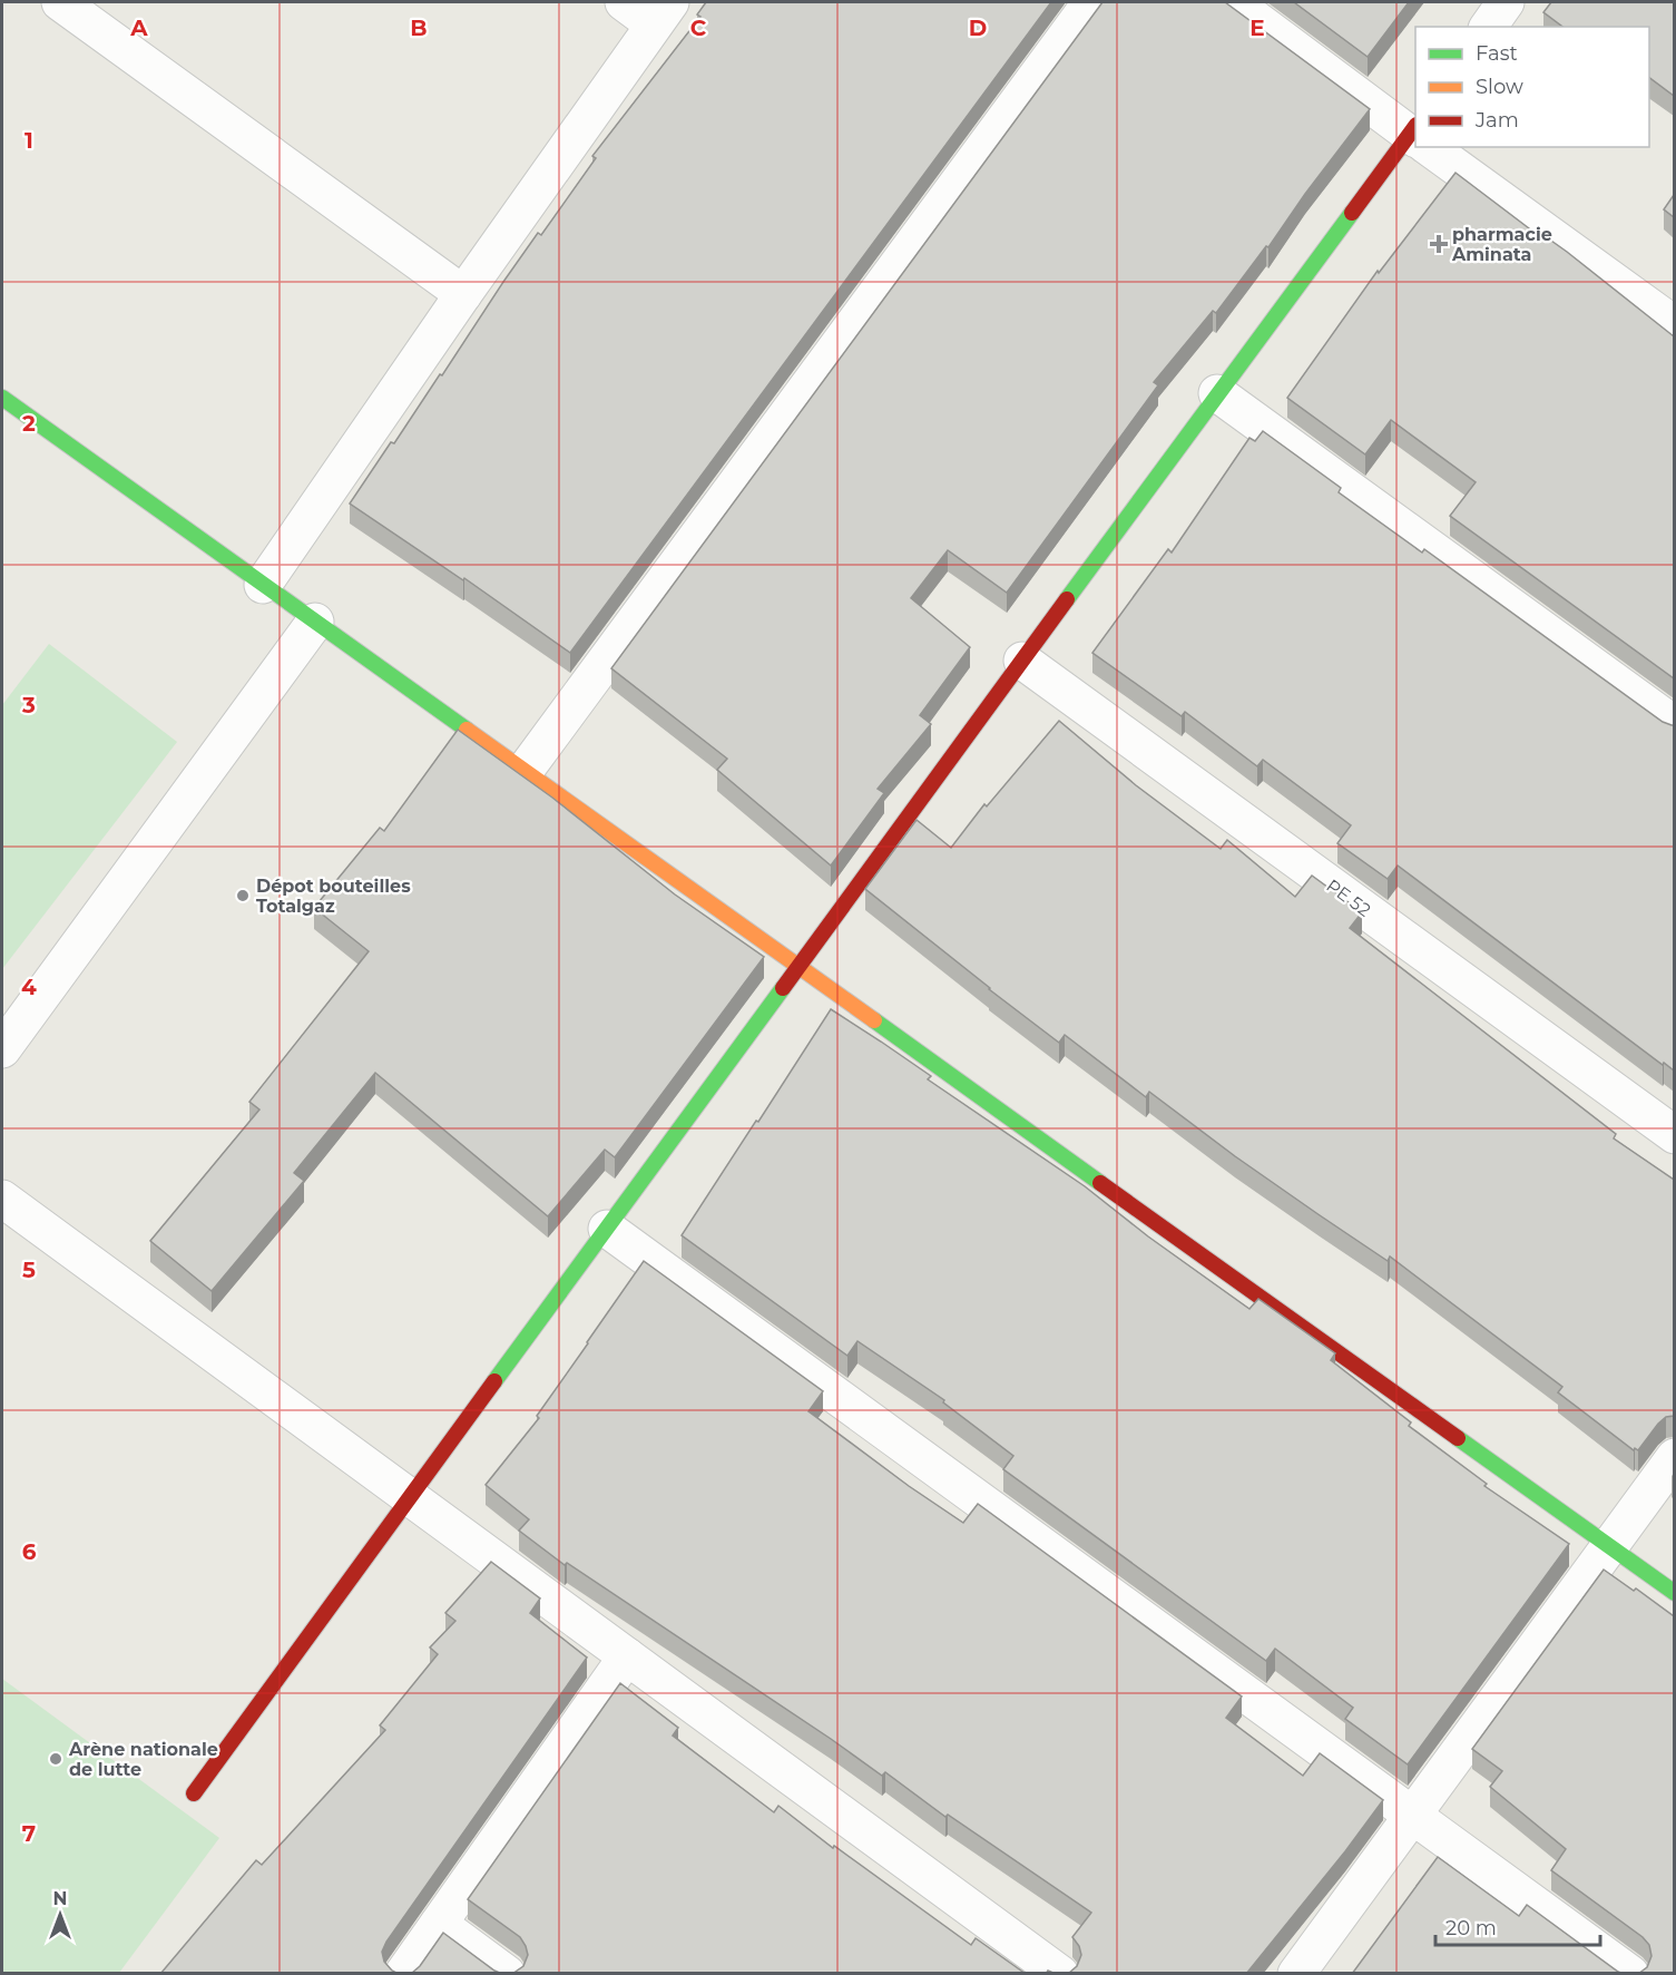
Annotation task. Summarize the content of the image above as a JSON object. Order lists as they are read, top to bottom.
{
  "streets": {
    "street": ["PE 52"]
  },
  "places": {
    "health": ["pharmacie Aminata"],
    "other": ["Dépot bouteilles Totalgaz", "Arène nationale de lutte"]
  },
  "legend": ["Fast", "Slow", "Jam"],
  "scale_bar": "20 m",
  "north": "top",
  "grid": {
    "columns": [
      "A",
      "B",
      "C",
      "D",
      "E"
    ],
    "rows": [
      "1",
      "2",
      "3",
      "4",
      "5",
      "6",
      "7"
    ]
  }
}
